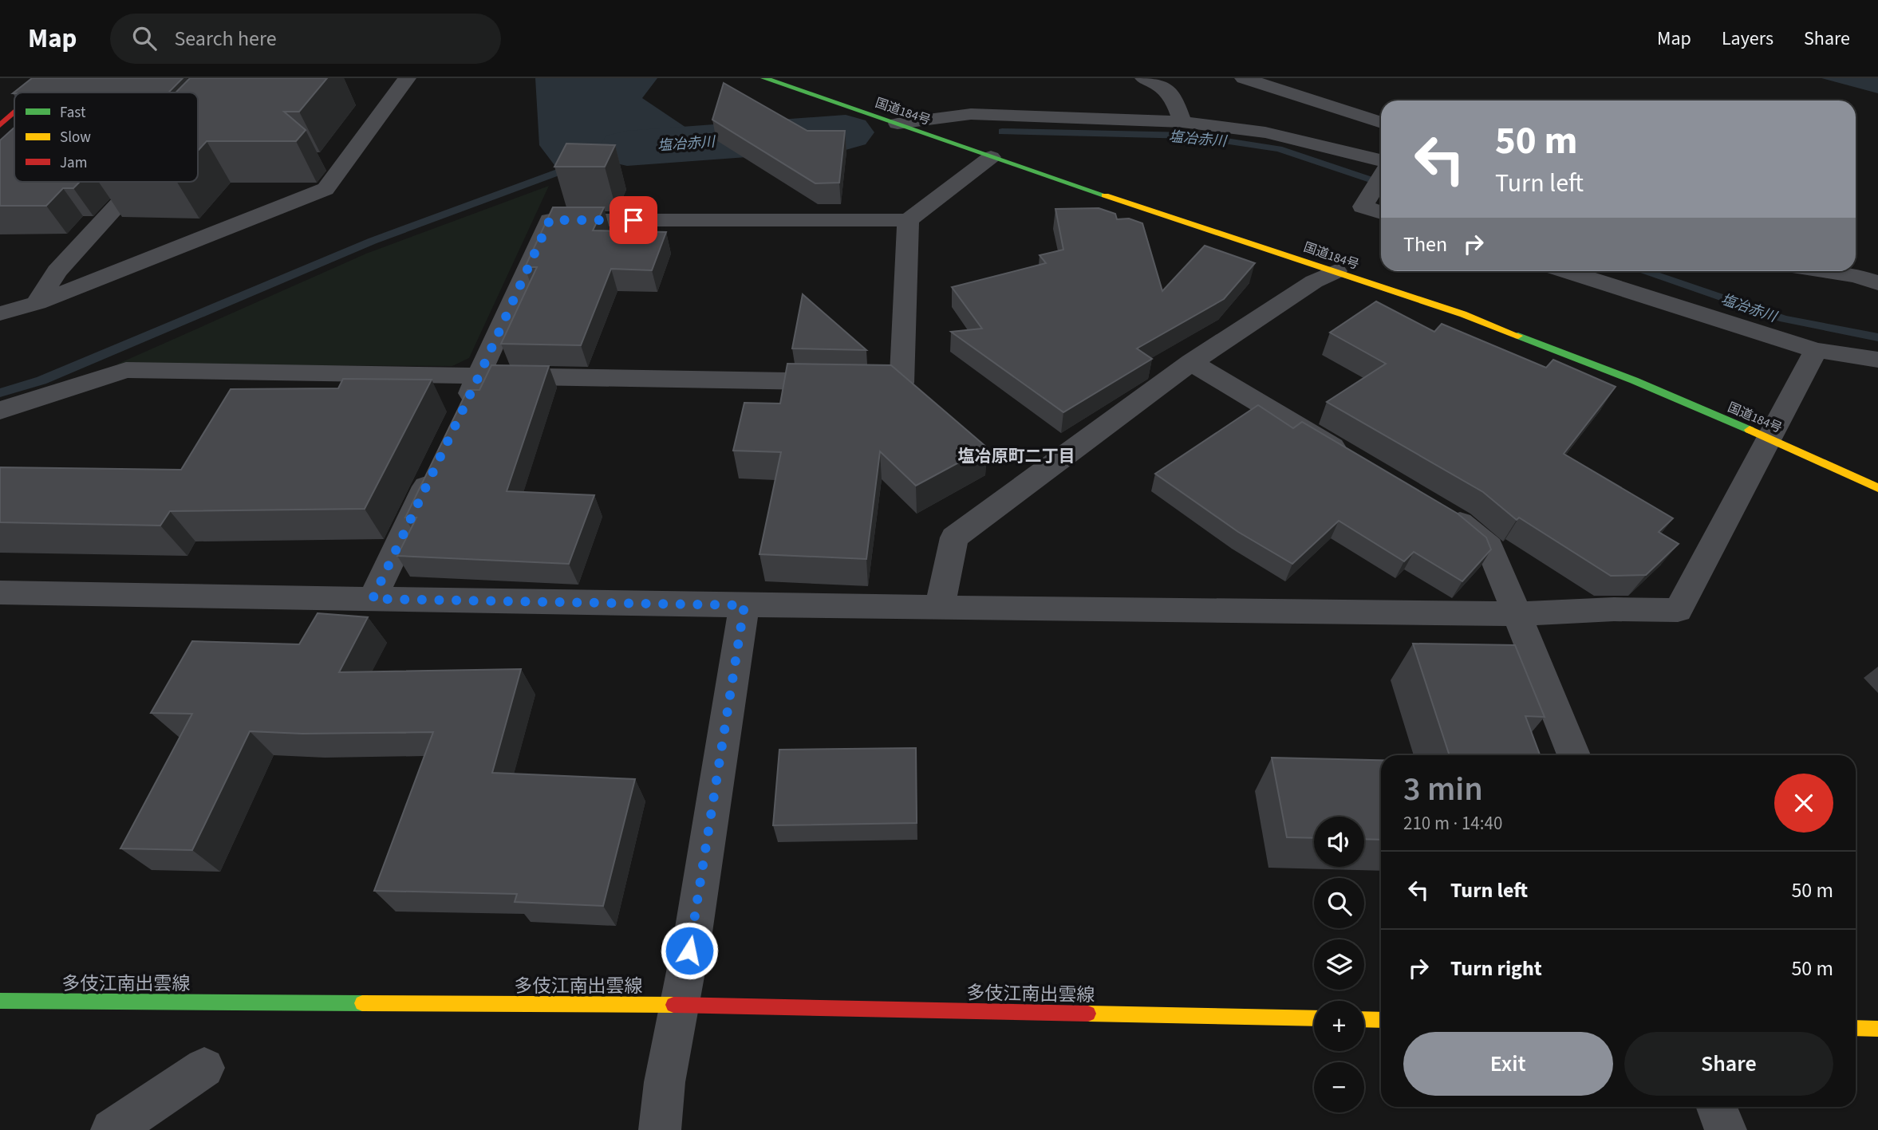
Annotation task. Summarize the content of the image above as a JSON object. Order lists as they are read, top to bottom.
{
  "streets": {
    "main road": ["国道184号", "多伎江南出雲線"]
  },
  "districts": ["塩冶原町二丁目"],
  "water": ["塩冶赤川"],
  "legend": ["Fast", "Slow", "Jam"],
  "page": {
    "header": "Map",
    "search": "Search here",
    "nav": ["Map", "Layers", "Share"],
    "turn": ["50 m", "Turn left"],
    "then": "Then",
    "heading": ["3 min", "210 m · 14:40"],
    "map_buttons": ["+", "−"],
    "list": [
      {
        "name": "Turn left",
        "value": "50 m"
      },
      {
        "name": "Turn right",
        "value": "50 m"
      }
    ],
    "buttons": ["Exit", "Share"]
  }
}
